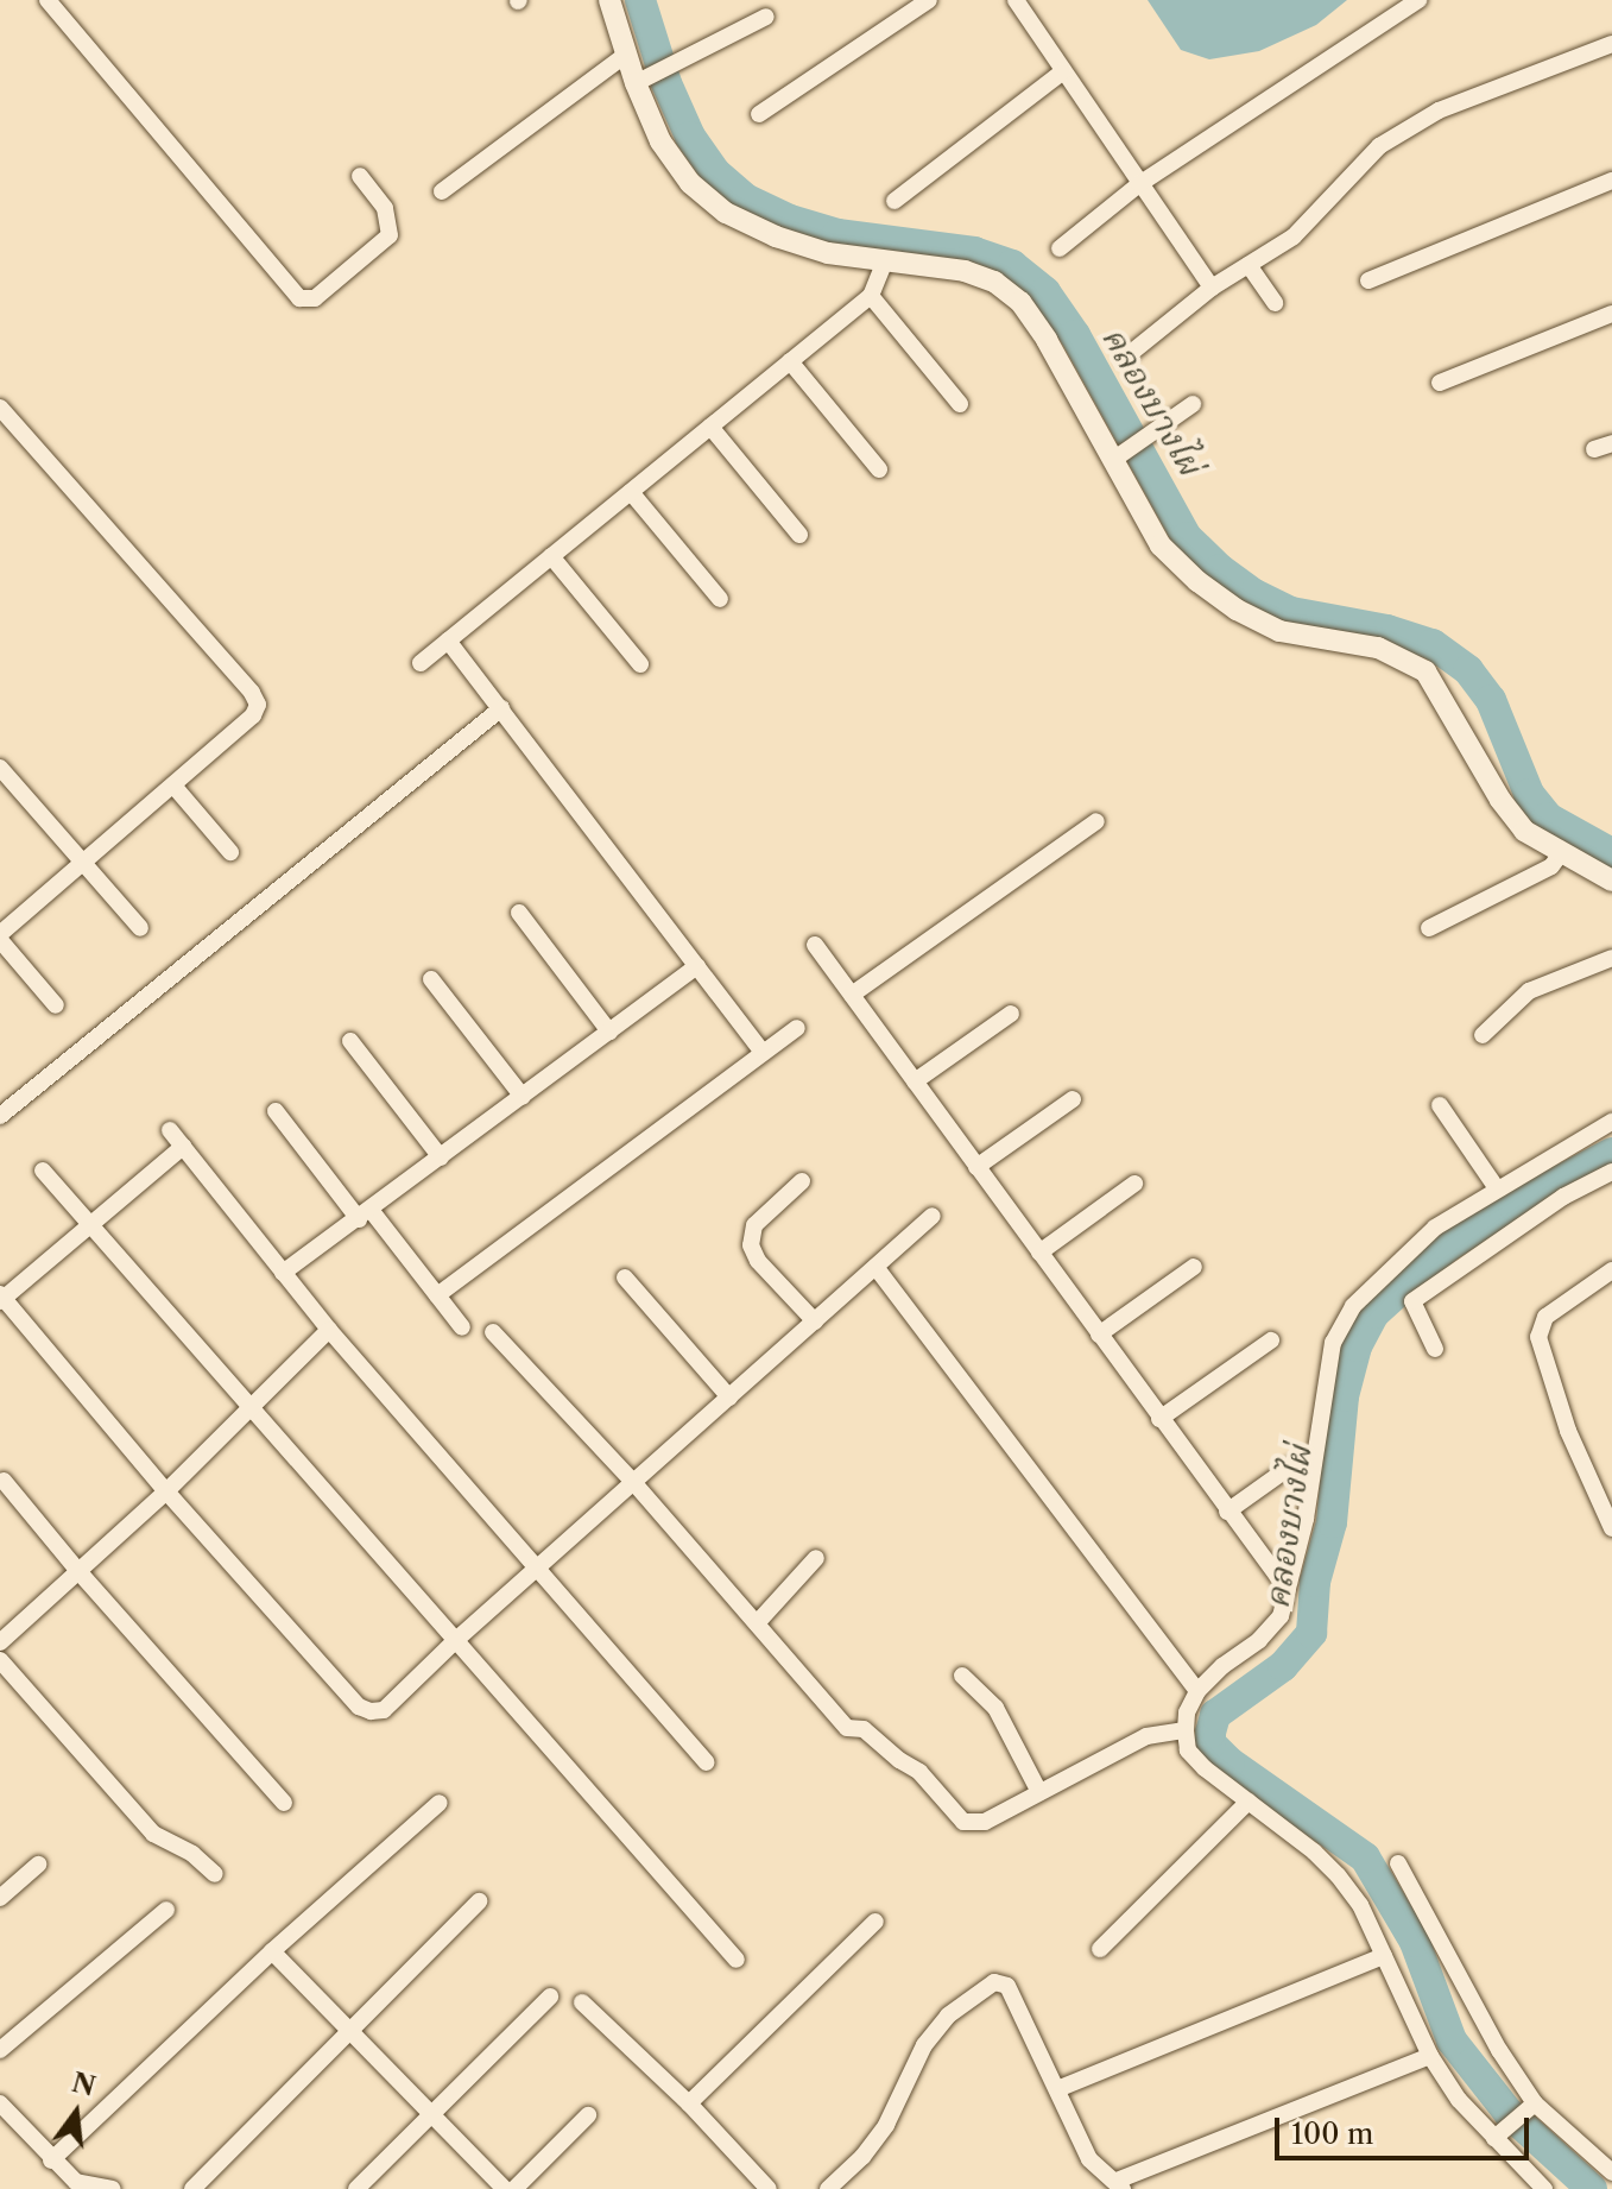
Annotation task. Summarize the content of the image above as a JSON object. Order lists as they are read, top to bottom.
{
  "water": ["คลองบางไผ่"],
  "scale_bar": "100 m",
  "north": "top"
}
